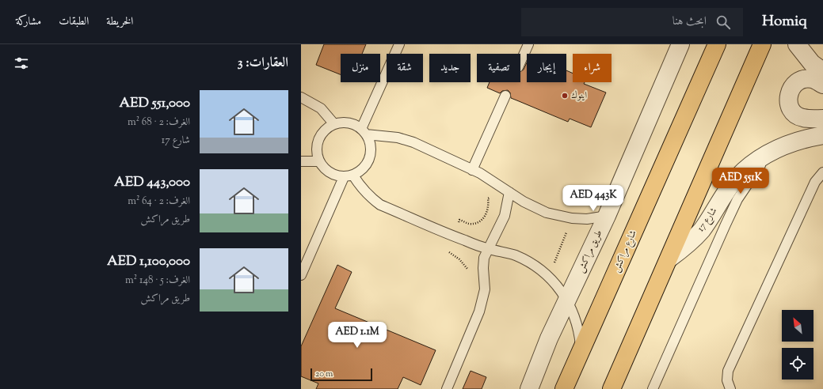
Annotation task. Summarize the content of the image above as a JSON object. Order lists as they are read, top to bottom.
{
  "streets": {
    "main road": ["شارع مراكش"],
    "street": ["شارع 17", "طريق مراكش"]
  },
  "places": ["اينوك"],
  "scale_bar": "20 m",
  "north": "top left",
  "page": {
    "header": "Homiq",
    "search": "ابحث هنا",
    "nav": ["الخريطة", "الطبقات", "مشاركة"],
    "heading": "العقارات: 3",
    "chip": [
      "شراء",
      "إيجار",
      "تصفية",
      "جديد",
      "شقة",
      "منزل"
    ],
    "list": [
      {
        "name": "AED 551,000",
        "note": "الغرف: 2 · 68 m² · شارع 17"
      },
      {
        "name": "AED 443,000",
        "note": "الغرف: 2 · 64 m² · طريق مراكش"
      },
      {
        "name": "AED 1,100,000",
        "note": "الغرف: 5 · 148 m² · طريق مراكش"
      }
    ],
    "price": ["AED 551K", "AED 443K", "AED 1.1M"],
    "scale": "20 m"
  }
}
